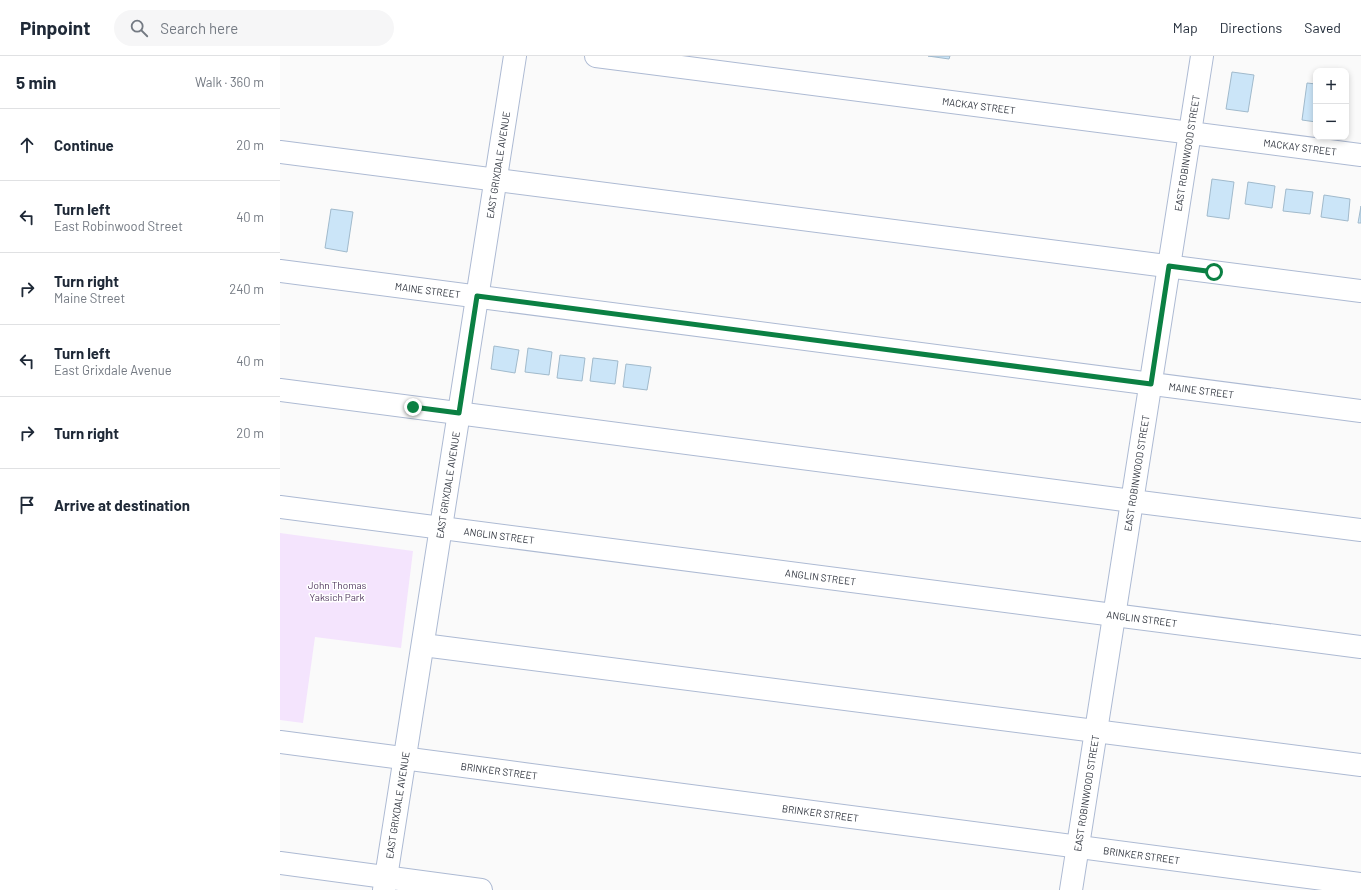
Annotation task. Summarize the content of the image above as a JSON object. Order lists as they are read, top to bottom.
{
  "streets": {
    "street": [
      "MACKAY STREET",
      "EAST ROBINWOOD STREET",
      "EAST GRIXDALE AVENUE",
      "MAINE STREET",
      "ANGLIN STREET",
      "BRINKER STREET"
    ]
  },
  "crossings": [
    ["MACKAY STREET", "EAST ROBINWOOD STREET"],
    ["EAST ROBINWOOD STREET", "MAINE STREET"],
    ["EAST ROBINWOOD STREET", "ANGLIN STREET"],
    ["EAST ROBINWOOD STREET", "BRINKER STREET"],
    ["EAST GRIXDALE AVENUE", "MAINE STREET"],
    ["EAST GRIXDALE AVENUE", "ANGLIN STREET"],
    ["EAST GRIXDALE AVENUE", "BRINKER STREET"]
  ],
  "parks": ["John Thomas Yaksich Park"],
  "page": {
    "header": "Pinpoint",
    "search": "Search here",
    "nav": ["Map", "Directions", "Saved"],
    "heading": ["5 min", "Walk · 360 m"],
    "map_buttons": ["+", "−"],
    "list": [
      ["Continue", "20 m"],
      ["Turn left", "East Robinwood Street", "40 m"],
      ["Turn right", "Maine Street", "240 m"],
      ["Turn left", "East Grixdale Avenue", "40 m"],
      ["Turn right", "20 m"],
      "Arrive at destination"
    ]
  }
}
